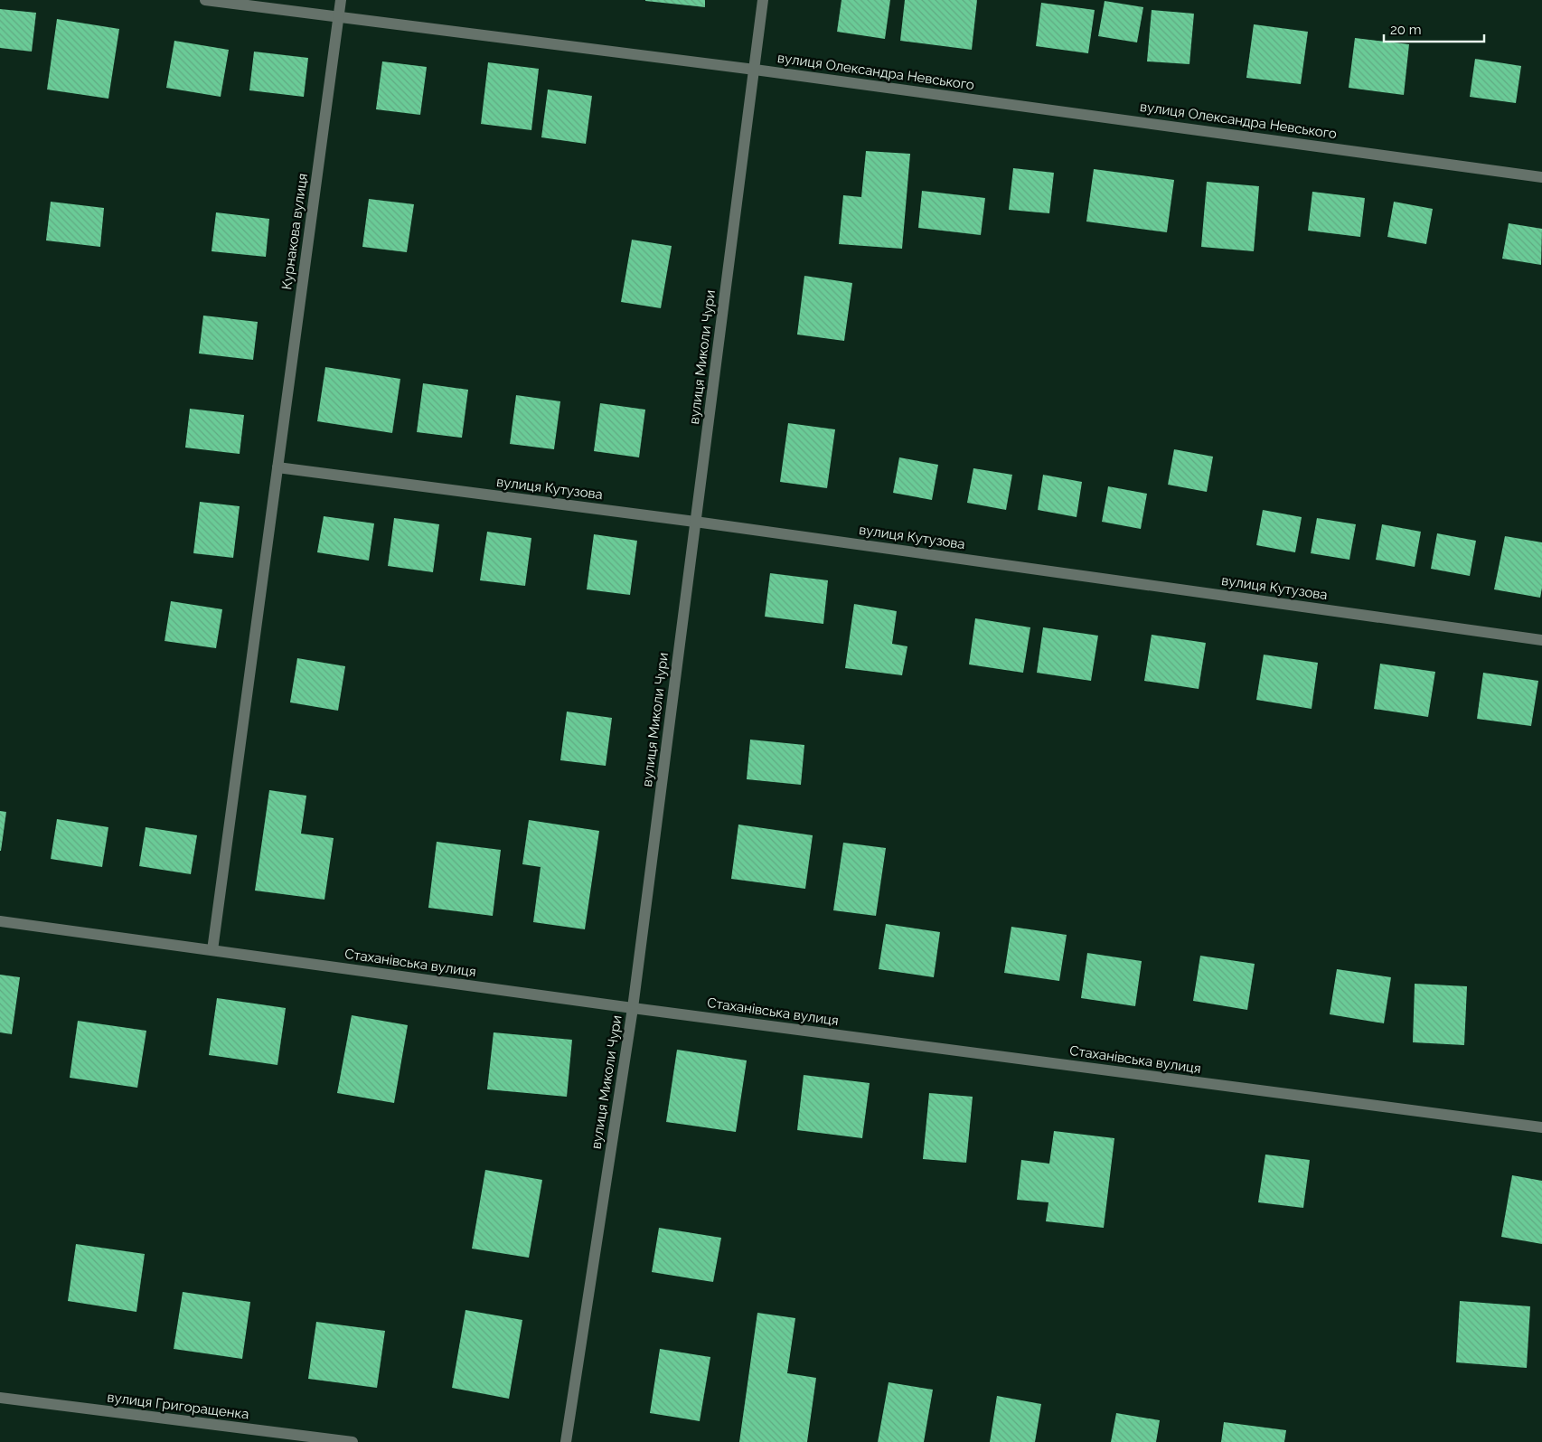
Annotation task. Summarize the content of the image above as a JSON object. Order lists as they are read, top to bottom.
{
  "streets": {
    "street": [
      "вулиця Олександра Невського",
      "Курнакова вулиця",
      "вулиця Миколи Чури",
      "вулиця Кутузова",
      "Стаханівська вулиця",
      "вулиця Григоращенка"
    ]
  },
  "crossings": [
    ["вулиця Олександра Невського", "Курнакова вулиця"],
    ["вулиця Олександра Невського", "вулиця Миколи Чури"],
    ["Курнакова вулиця", "вулиця Кутузова"],
    ["Курнакова вулиця", "Стаханівська вулиця"],
    ["вулиця Миколи Чури", "вулиця Кутузова"],
    ["вулиця Миколи Чури", "Стаханівська вулиця"]
  ],
  "scale_bar": "20 m"
}
